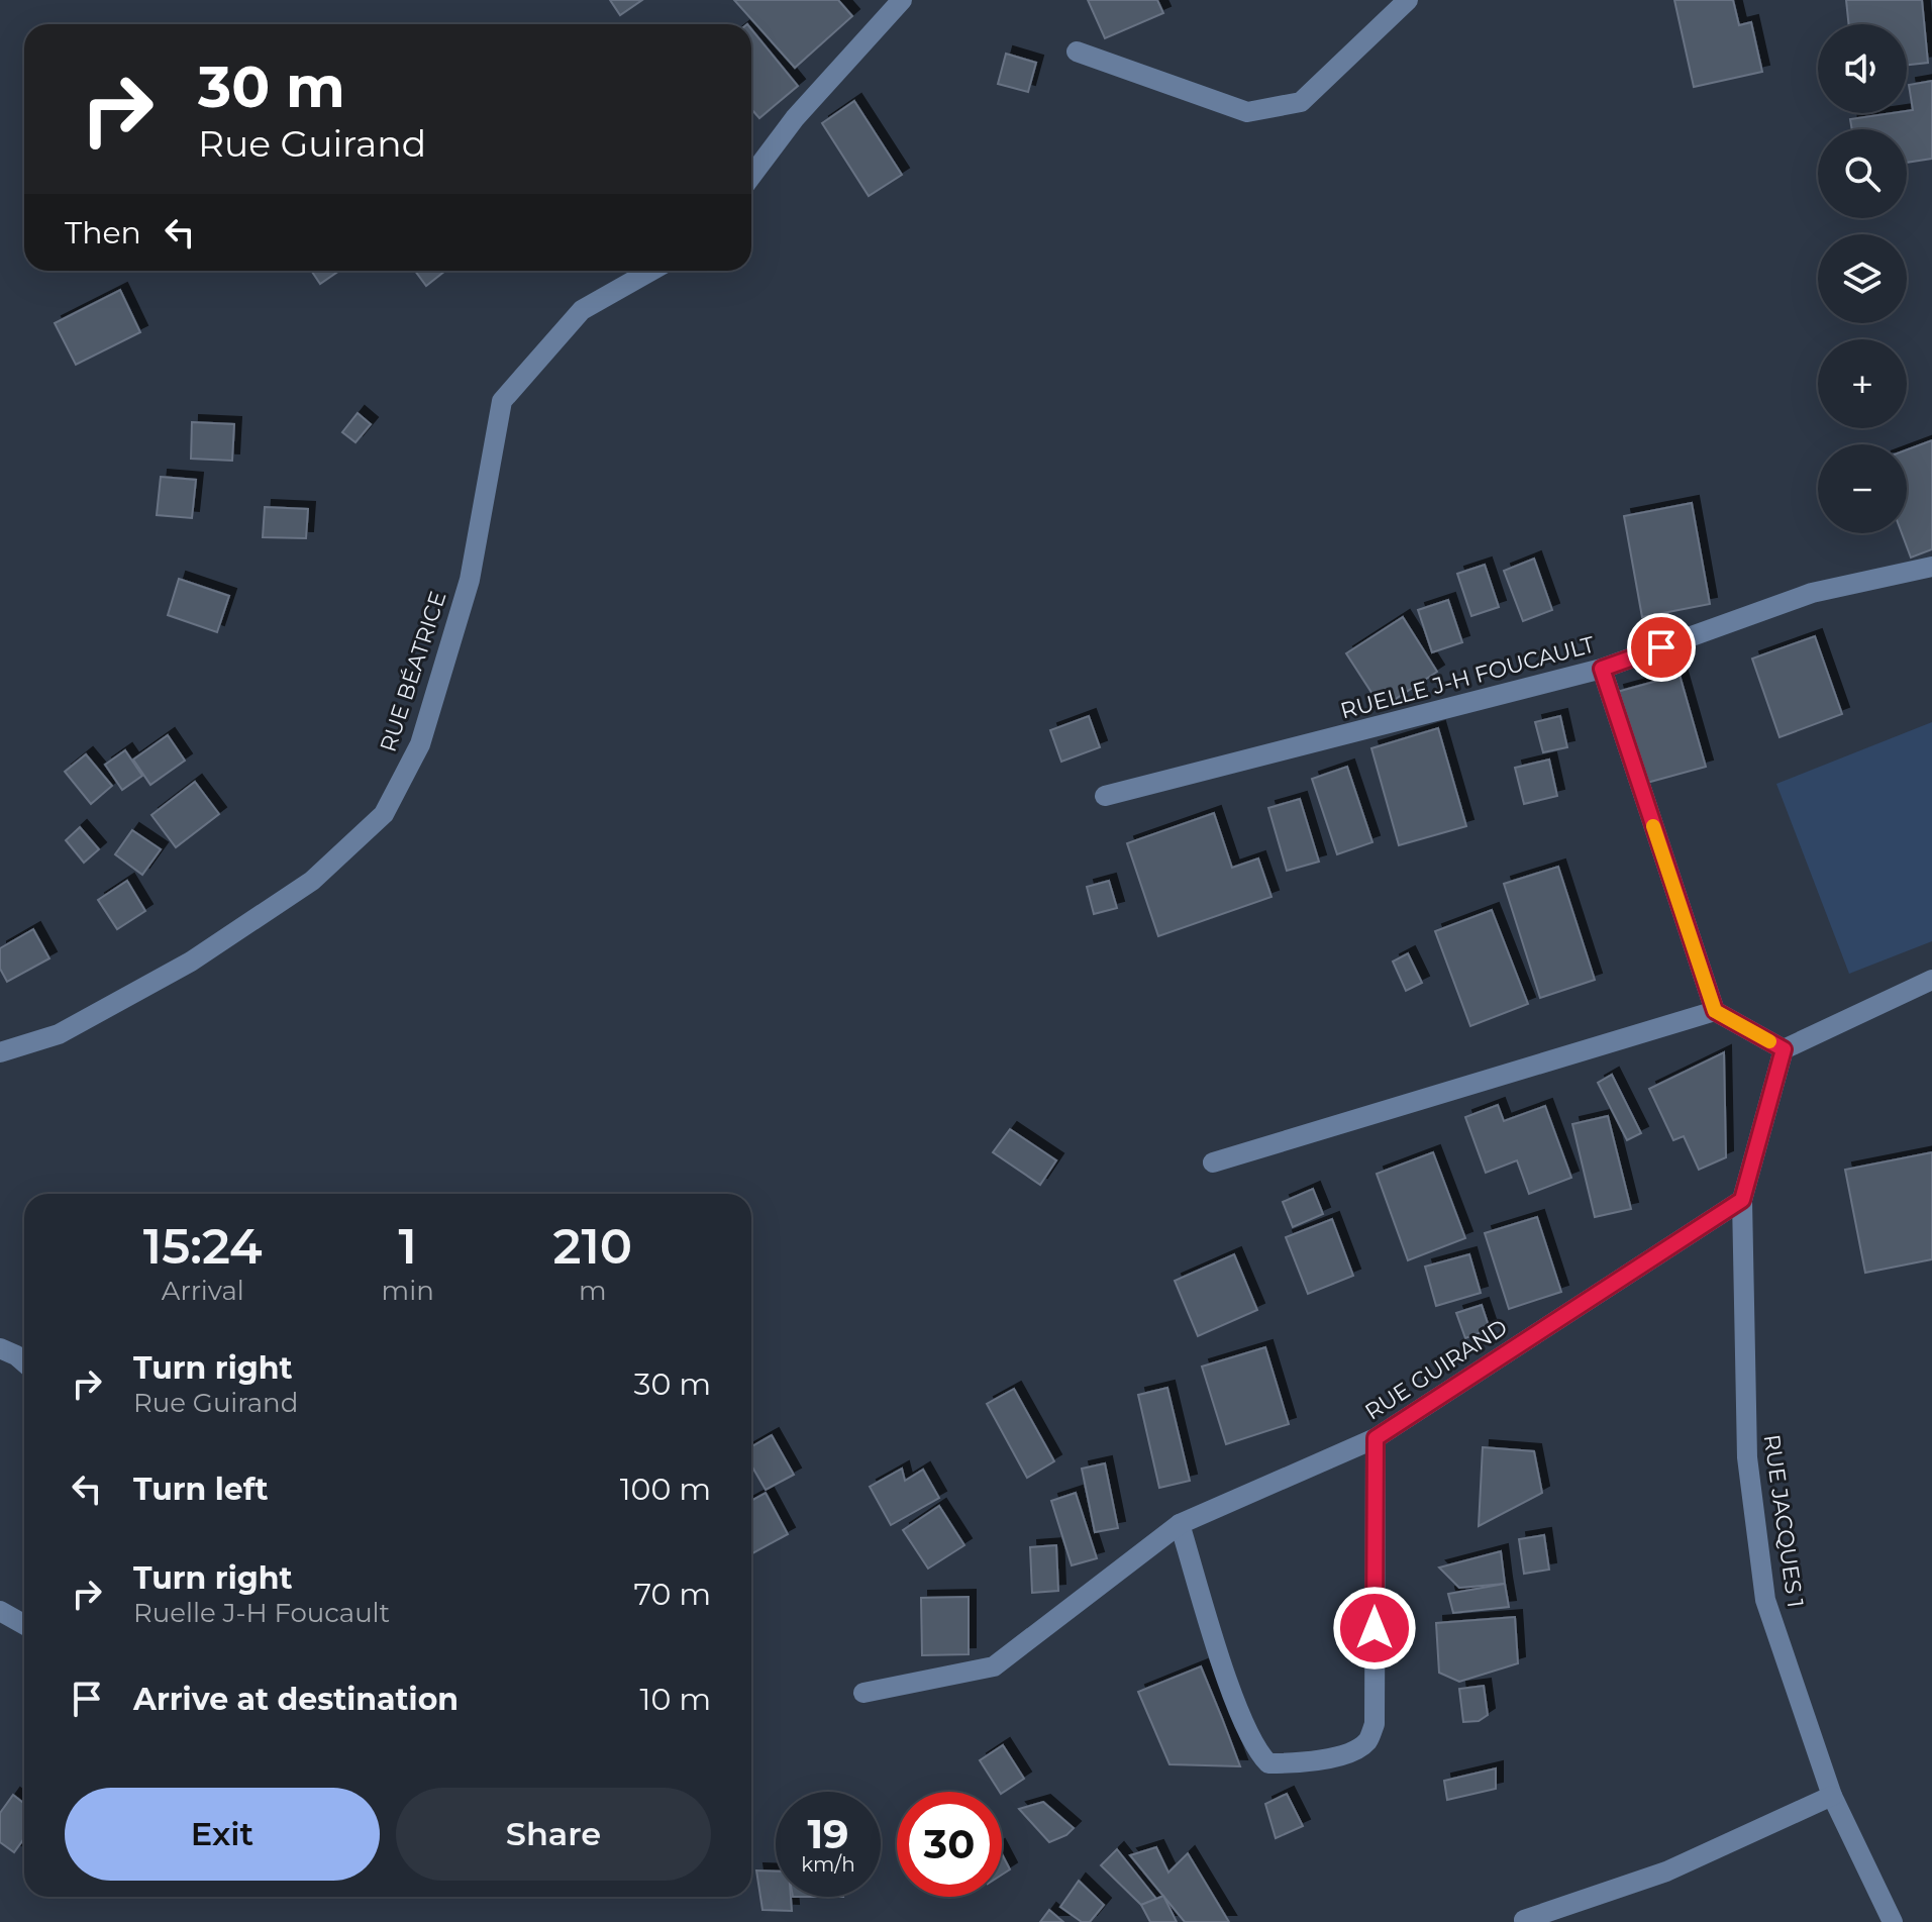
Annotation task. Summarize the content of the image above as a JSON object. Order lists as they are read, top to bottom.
{
  "streets": {
    "street": [
      "RUE BÉATRICE",
      "RUELLE J-H FOUCAULT",
      "RUE GUIRAND",
      "RUE JACQUES 1"
    ]
  },
  "crossings": [
    ["RUE GUIRAND", "RUE JACQUES 1"]
  ],
  "page": {
    "map_buttons": ["+", "−"],
    "turn": ["30 m", "Rue Guirand"],
    "then": "Then",
    "eta": [
      "15:24",
      "Arrival",
      "1",
      "min",
      "210",
      "m"
    ],
    "list": [
      {
        "name": "Turn right",
        "note": "Rue Guirand",
        "value": "30 m"
      },
      {
        "name": "Turn left",
        "value": "100 m"
      },
      {
        "name": "Turn right",
        "note": "Ruelle J-H Foucault",
        "value": "70 m"
      },
      {
        "name": "Arrive at destination",
        "value": "10 m"
      }
    ],
    "buttons": ["Exit", "Share"],
    "speed": "19 km/h",
    "limit": "30"
  }
}
